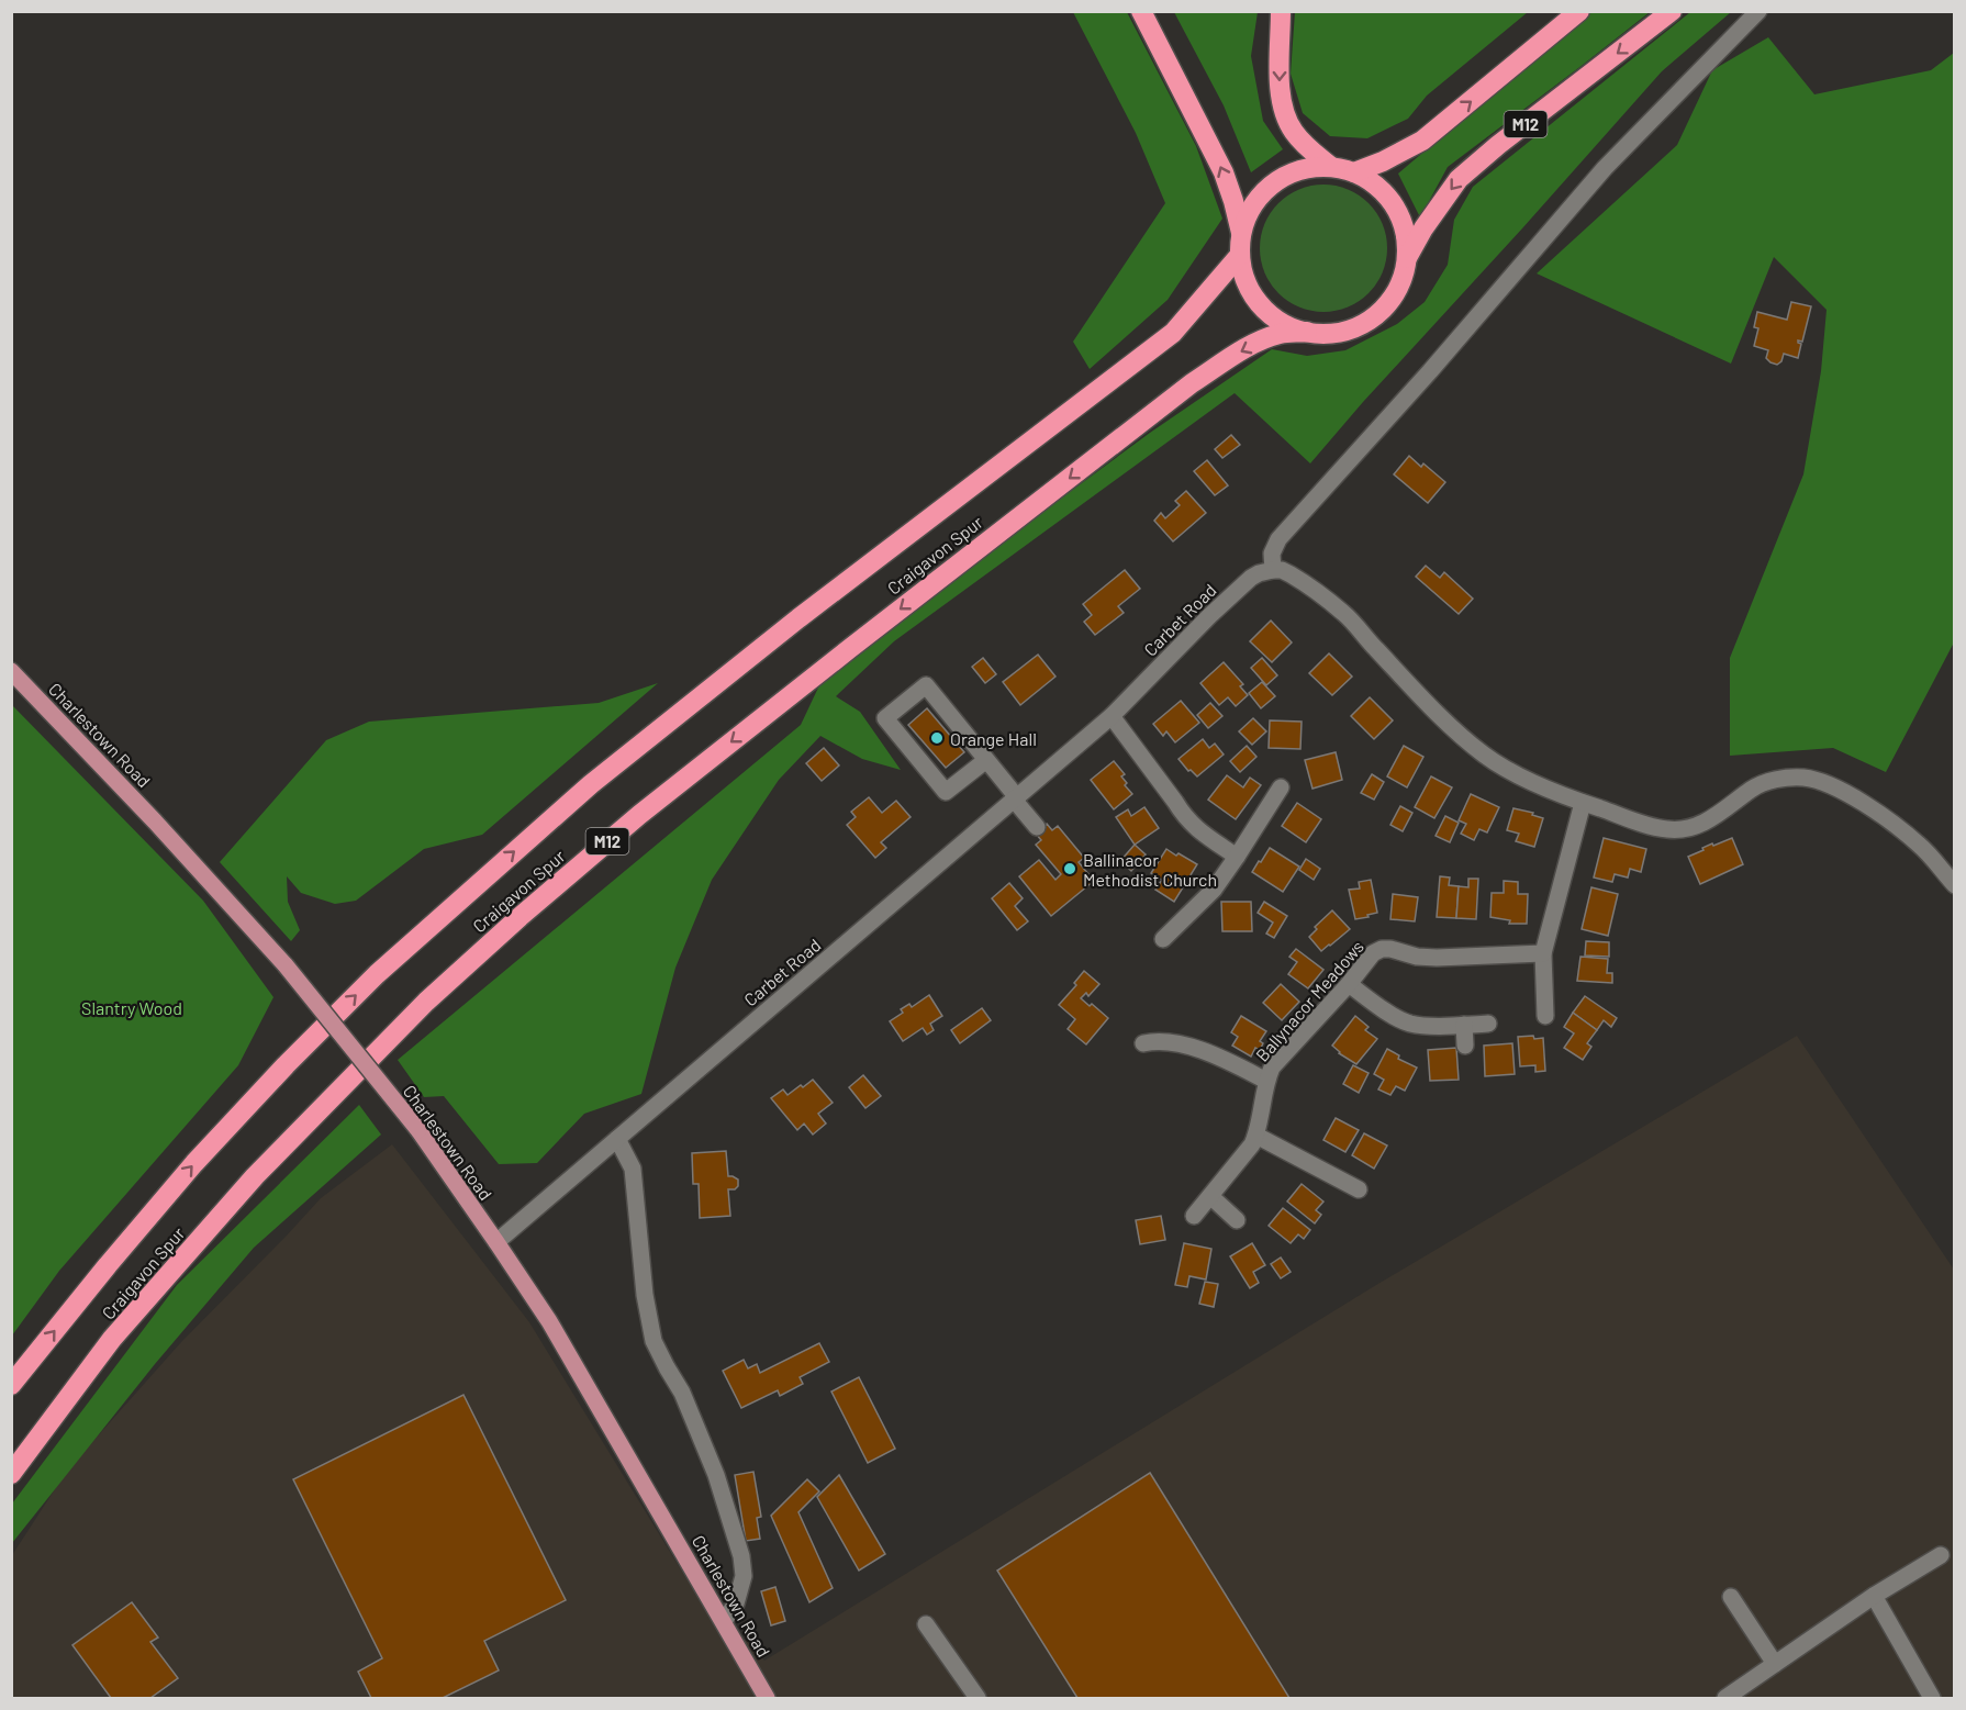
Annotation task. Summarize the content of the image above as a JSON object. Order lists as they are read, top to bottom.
{
  "streets": {
    "highway": ["M12", "Craigavon Spur"],
    "main road": ["Charlestown Road"],
    "street": ["Carbet Road", "Ballynacor Meadows"]
  },
  "crossings": [
    ["M12", "Craigavon Spur"],
    ["Carbet Road", "Charlestown Road"]
  ],
  "parks": ["Slantry Wood"],
  "places": ["Orange Hall", "Ballinacor Methodist Church"]
}
